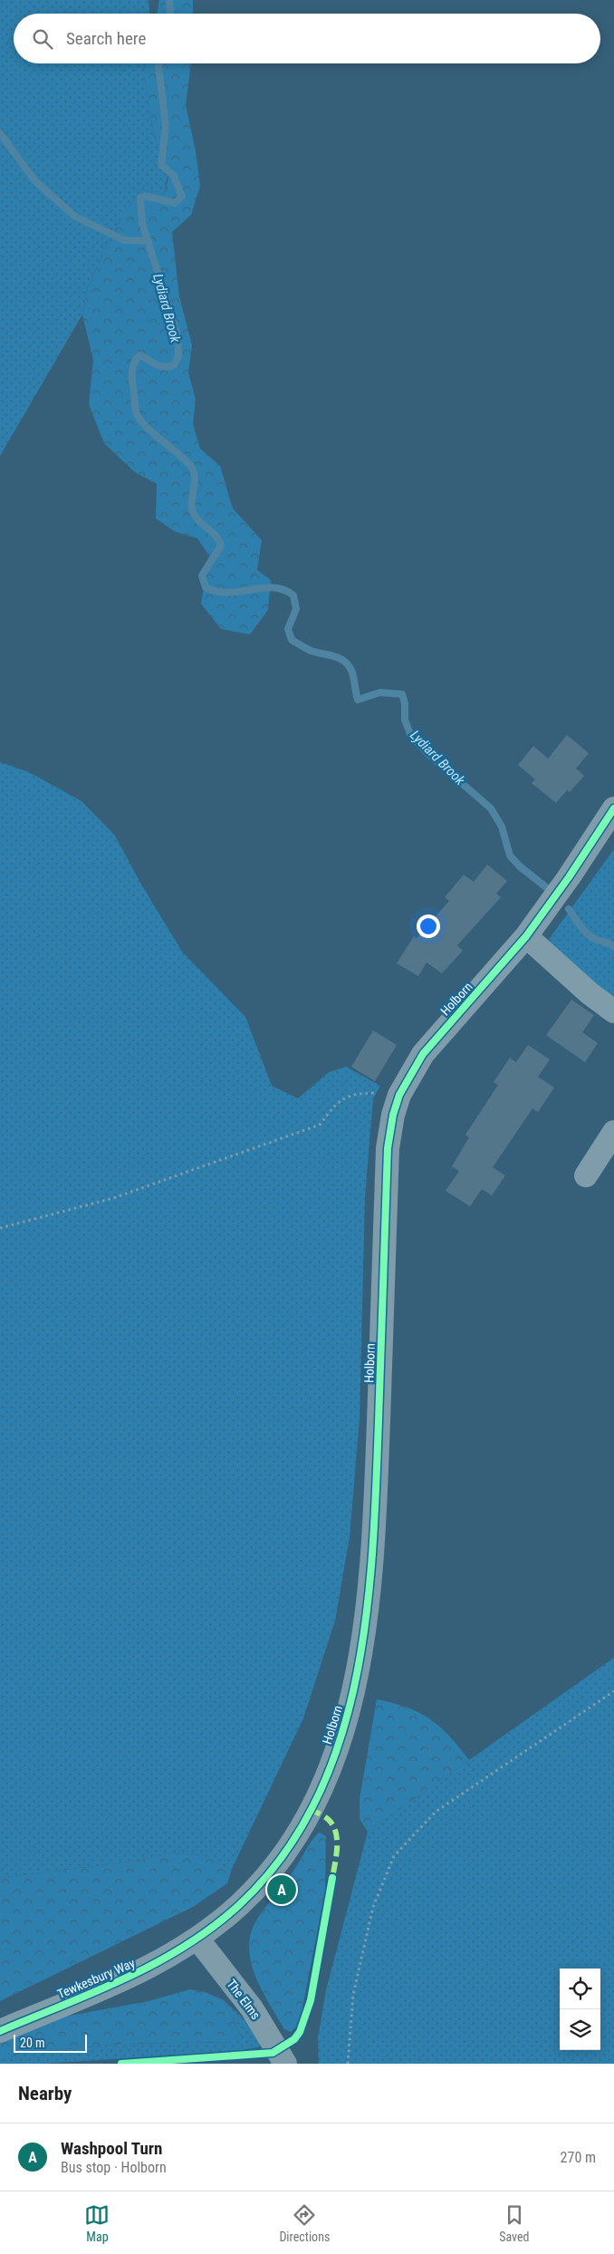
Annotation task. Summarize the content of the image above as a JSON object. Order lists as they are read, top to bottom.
{
  "streets": {
    "street": ["Holborn", "Tewkesbury Way", "The Elms"]
  },
  "crossings": [
    ["Holborn", "Tewkesbury Way"],
    ["Holborn", "The Elms"],
    ["Tewkesbury Way", "The Elms"]
  ],
  "water": ["Lydiard Brook"],
  "scale_bar": "20 m",
  "page": {
    "search": "Search here",
    "pins": "A",
    "scale": "20 m",
    "heading": "Nearby",
    "list": [
      {
        "mark": "A",
        "name": "Washpool Turn",
        "note": "Bus stop · Holborn",
        "value": "270 m"
      }
    ],
    "nav": ["Map", "Directions", "Saved"]
  }
}
